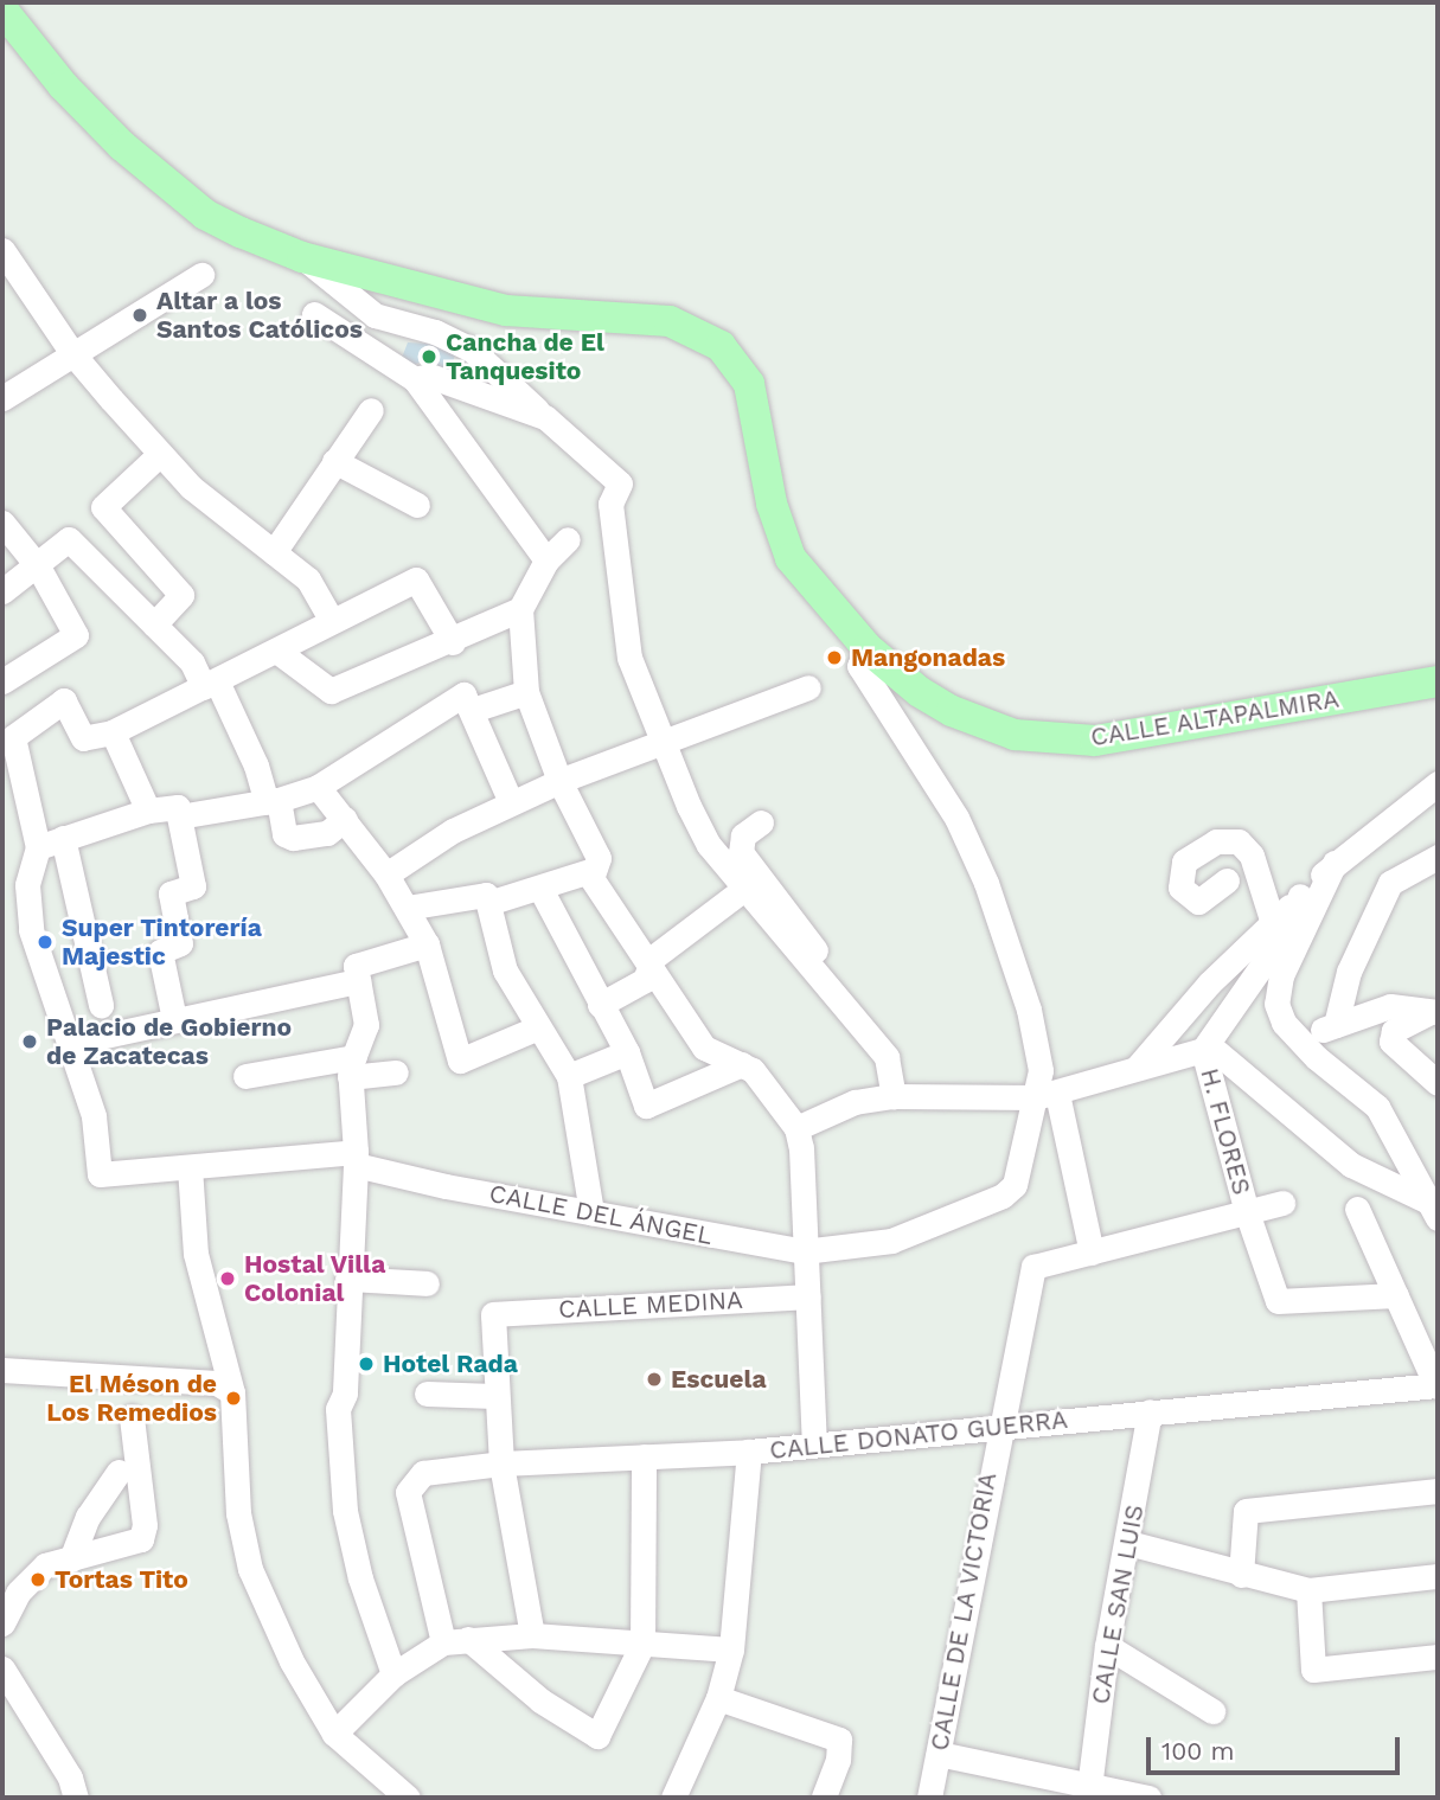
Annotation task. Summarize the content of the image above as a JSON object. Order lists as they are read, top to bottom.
{
  "streets": {
    "main road": ["CALLE ALTAPALMIRA"],
    "street": [
      "H. FLORES",
      "CALLE DEL ÁNGEL",
      "CALLE MEDINA",
      "CALLE DONATO GUERRA",
      "CALLE SAN LUIS",
      "CALLE DE LA VICTORIA"
    ]
  },
  "crossings": [
    ["CALLE DONATO GUERRA", "CALLE SAN LUIS"],
    ["CALLE DONATO GUERRA", "CALLE DE LA VICTORIA"]
  ],
  "places": [
    "Altar a los Santos Católicos",
    "Cancha de El Tanquesito",
    "Mangonadas",
    "Super Tintorería Majestic",
    "Palacio de Gobierno de Zacatecas",
    "Hostal Villa Colonial",
    "Hotel Rada",
    "Escuela",
    "El Méson de Los Remedios",
    "Tortas Tito"
  ],
  "scale_bar": "100 m"
}
